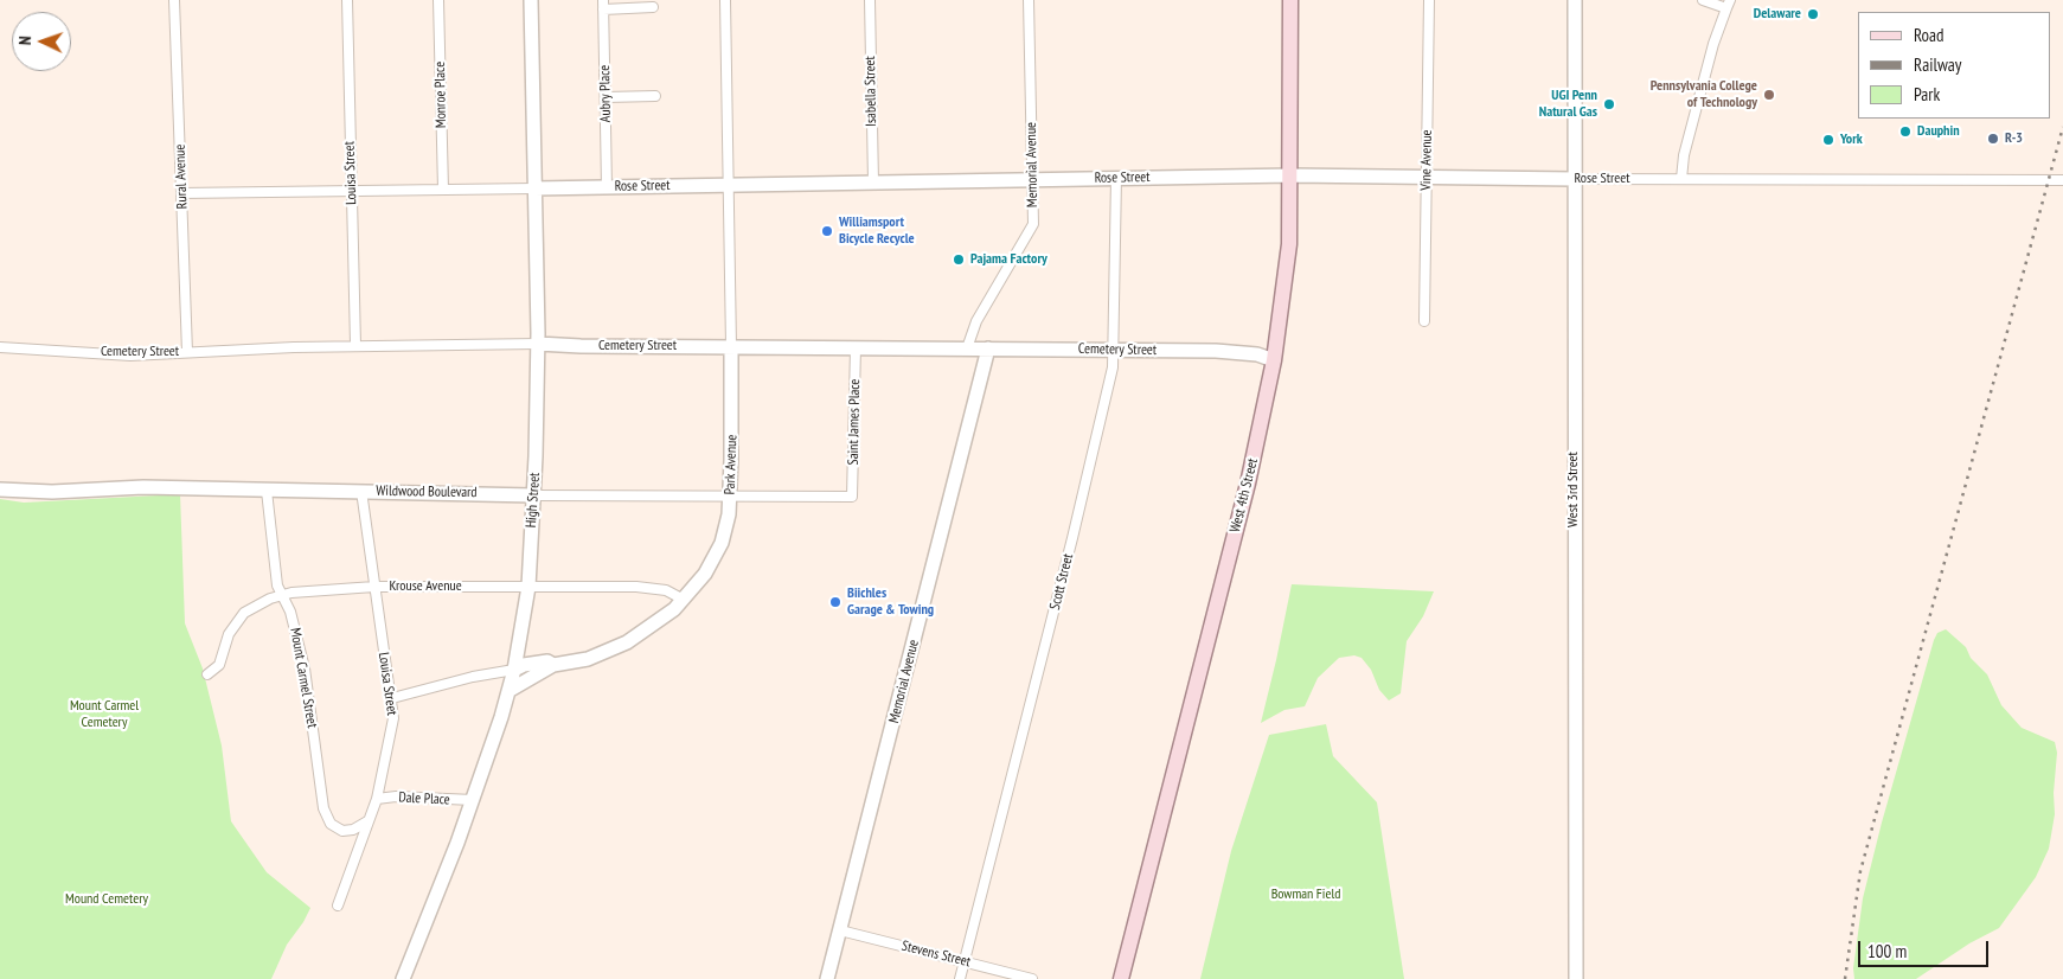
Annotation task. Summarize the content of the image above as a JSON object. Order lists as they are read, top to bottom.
{
  "streets": {
    "main road": ["West 4th Street"],
    "street": [
      "Isabella Street",
      "Aubry Place",
      "Monroe Place",
      "Vine Avenue",
      "Memorial Avenue",
      "Louisa Street",
      "Rural Avenue",
      "Rose Street",
      "Cemetery Street",
      "Saint James Place",
      "Park Avenue",
      "West 3rd Street",
      "Wildwood Boulevard",
      "High Street",
      "Scott Street",
      "Krouse Avenue",
      "Mount Carmel Street",
      "Dale Place",
      "Stevens Street"
    ]
  },
  "crossings": [
    ["Isabella Street", "Rose Street"],
    ["Aubry Place", "Rose Street"],
    ["Monroe Place", "Rose Street"],
    ["Vine Avenue", "Rose Street"],
    ["Memorial Avenue", "Rose Street"],
    ["Memorial Avenue", "Cemetery Street"],
    ["Memorial Avenue", "Stevens Street"],
    ["Louisa Street", "Rose Street"],
    ["Louisa Street", "Cemetery Street"],
    ["Louisa Street", "Park Avenue"],
    ["Louisa Street", "Wildwood Boulevard"],
    ["Louisa Street", "Krouse Avenue"],
    ["Louisa Street", "Mount Carmel Street"],
    ["Louisa Street", "Dale Place"],
    ["Rural Avenue", "Rose Street"],
    ["Rural Avenue", "Cemetery Street"],
    ["Rose Street", "Park Avenue"],
    ["Rose Street", "West 3rd Street"],
    ["Rose Street", "West 4th Street"],
    ["Rose Street", "High Street"],
    ["Rose Street", "Scott Street"],
    ["Cemetery Street", "Saint James Place"],
    ["Cemetery Street", "Park Avenue"],
    ["Cemetery Street", "West 4th Street"],
    ["Cemetery Street", "High Street"],
    ["Cemetery Street", "Scott Street"],
    ["Saint James Place", "Wildwood Boulevard"],
    ["Park Avenue", "Wildwood Boulevard"],
    ["Park Avenue", "High Street"],
    ["Park Avenue", "Krouse Avenue"],
    ["Wildwood Boulevard", "High Street"],
    ["Wildwood Boulevard", "Mount Carmel Street"],
    ["High Street", "Krouse Avenue"],
    ["High Street", "Dale Place"],
    ["Scott Street", "Stevens Street"],
    ["Krouse Avenue", "Mount Carmel Street"]
  ],
  "parks": ["Mount Carmel Cemetery", "Bowman Field", "Mound Cemetery"],
  "places": [
    "Delaware",
    "Pennsylvania College of Technology",
    "UGI Penn Natural Gas",
    "Dauphin",
    "R-3",
    "York",
    "Williamsport Bicycle Recycle",
    "Pajama Factory",
    "Biichles Garage & Towing"
  ],
  "legend": ["Road", "Railway", "Park"],
  "scale_bar": "100 m",
  "north": "left"
}
